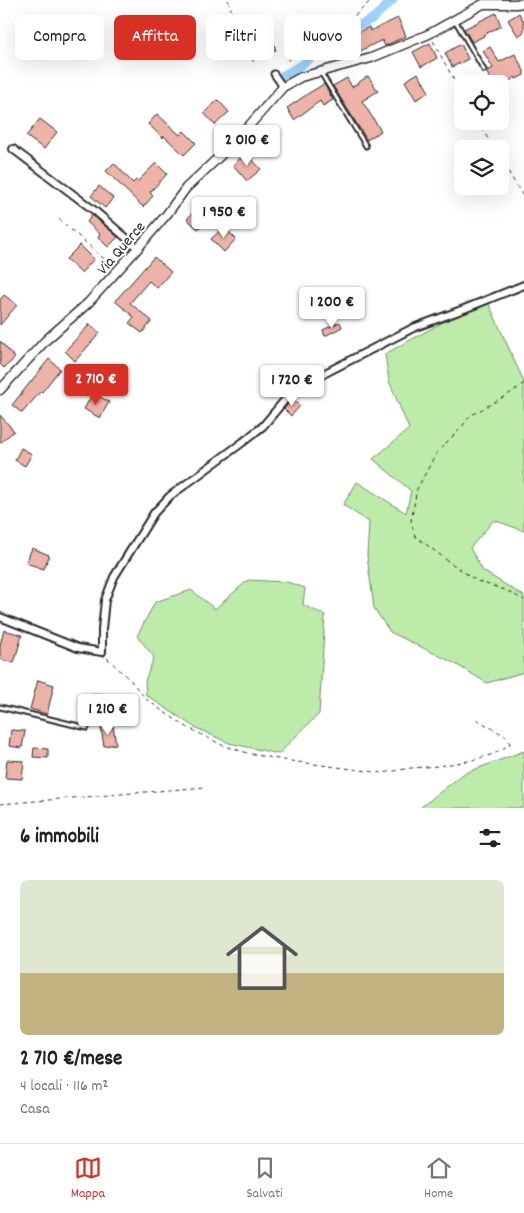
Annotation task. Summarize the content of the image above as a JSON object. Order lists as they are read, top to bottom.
{
  "streets": {
    "street": ["Via Querce"]
  },
  "page": {
    "chip": [
      "Compra",
      "Affitta",
      "Filtri",
      "Nuovo"
    ],
    "price": [
      "2 010 €",
      "1 950 €",
      "1 200 €",
      "2 710 €",
      "1 720 €",
      "1 210 €"
    ],
    "heading": "6 immobili",
    "list": [
      {
        "name": "2 710 €/mese",
        "note": "4 locali · 116 m² · Casa"
      }
    ],
    "tabs": ["Mappa", "Salvati", "Home"]
  }
}
